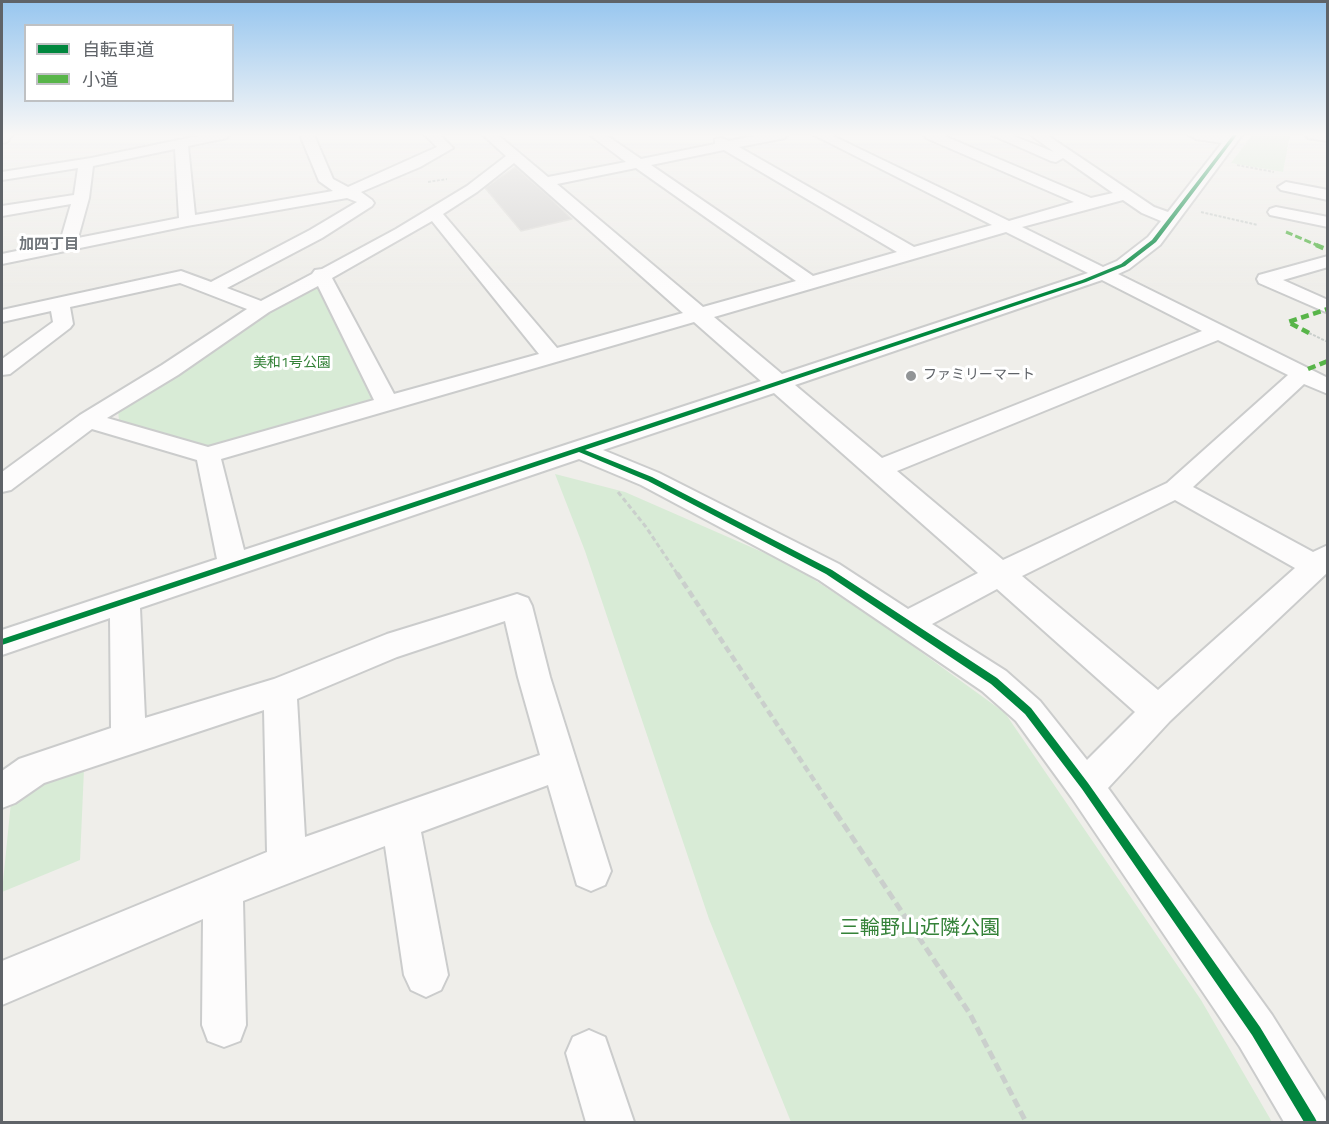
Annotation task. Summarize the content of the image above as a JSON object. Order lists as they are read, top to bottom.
{
  "districts": ["加四丁目"],
  "parks": ["美和1号公園", "三輪野山近隣公園"],
  "places": ["ファミリーマート"],
  "legend": ["自転車道", "小道"]
}
